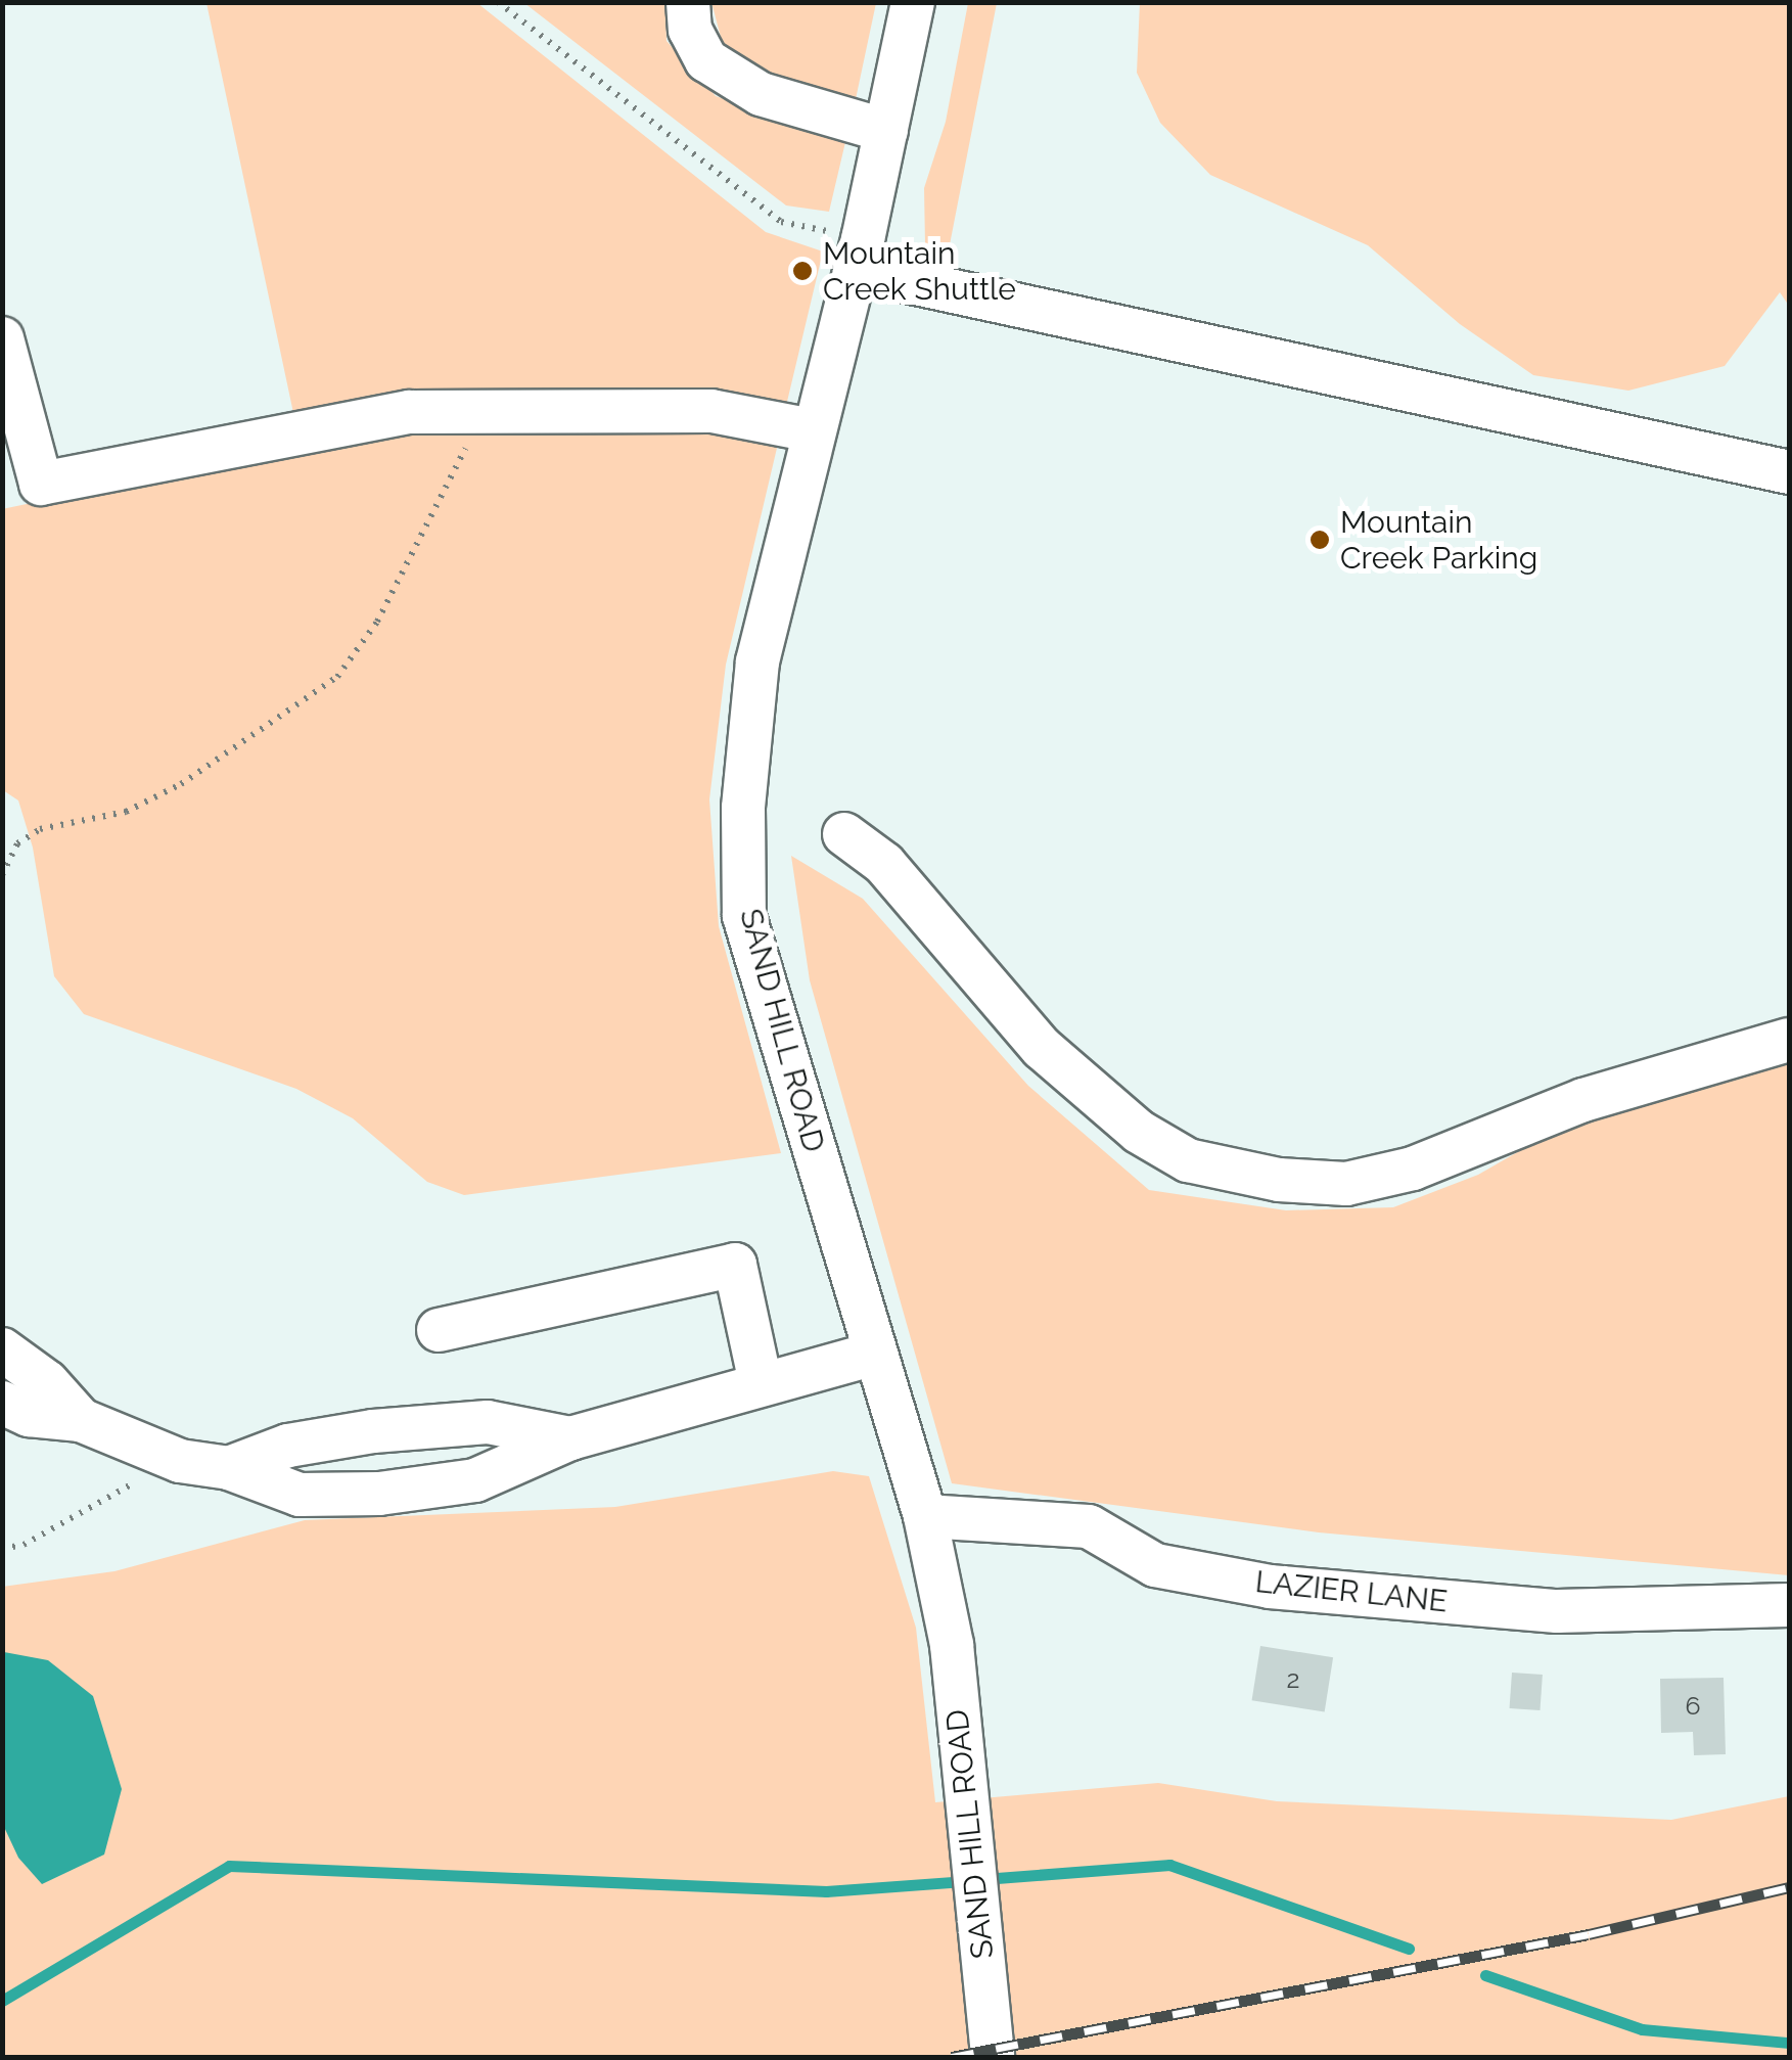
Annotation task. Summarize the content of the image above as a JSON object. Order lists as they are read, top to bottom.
{
  "streets": {
    "street": ["SAND HILL ROAD", "LAZIER LANE"]
  },
  "crossings": [
    ["SAND HILL ROAD", "LAZIER LANE"]
  ],
  "places": ["Mountain Creek Shuttle", "Mountain Creek Parking"],
  "house_numbers": ["2", "6"]
}
